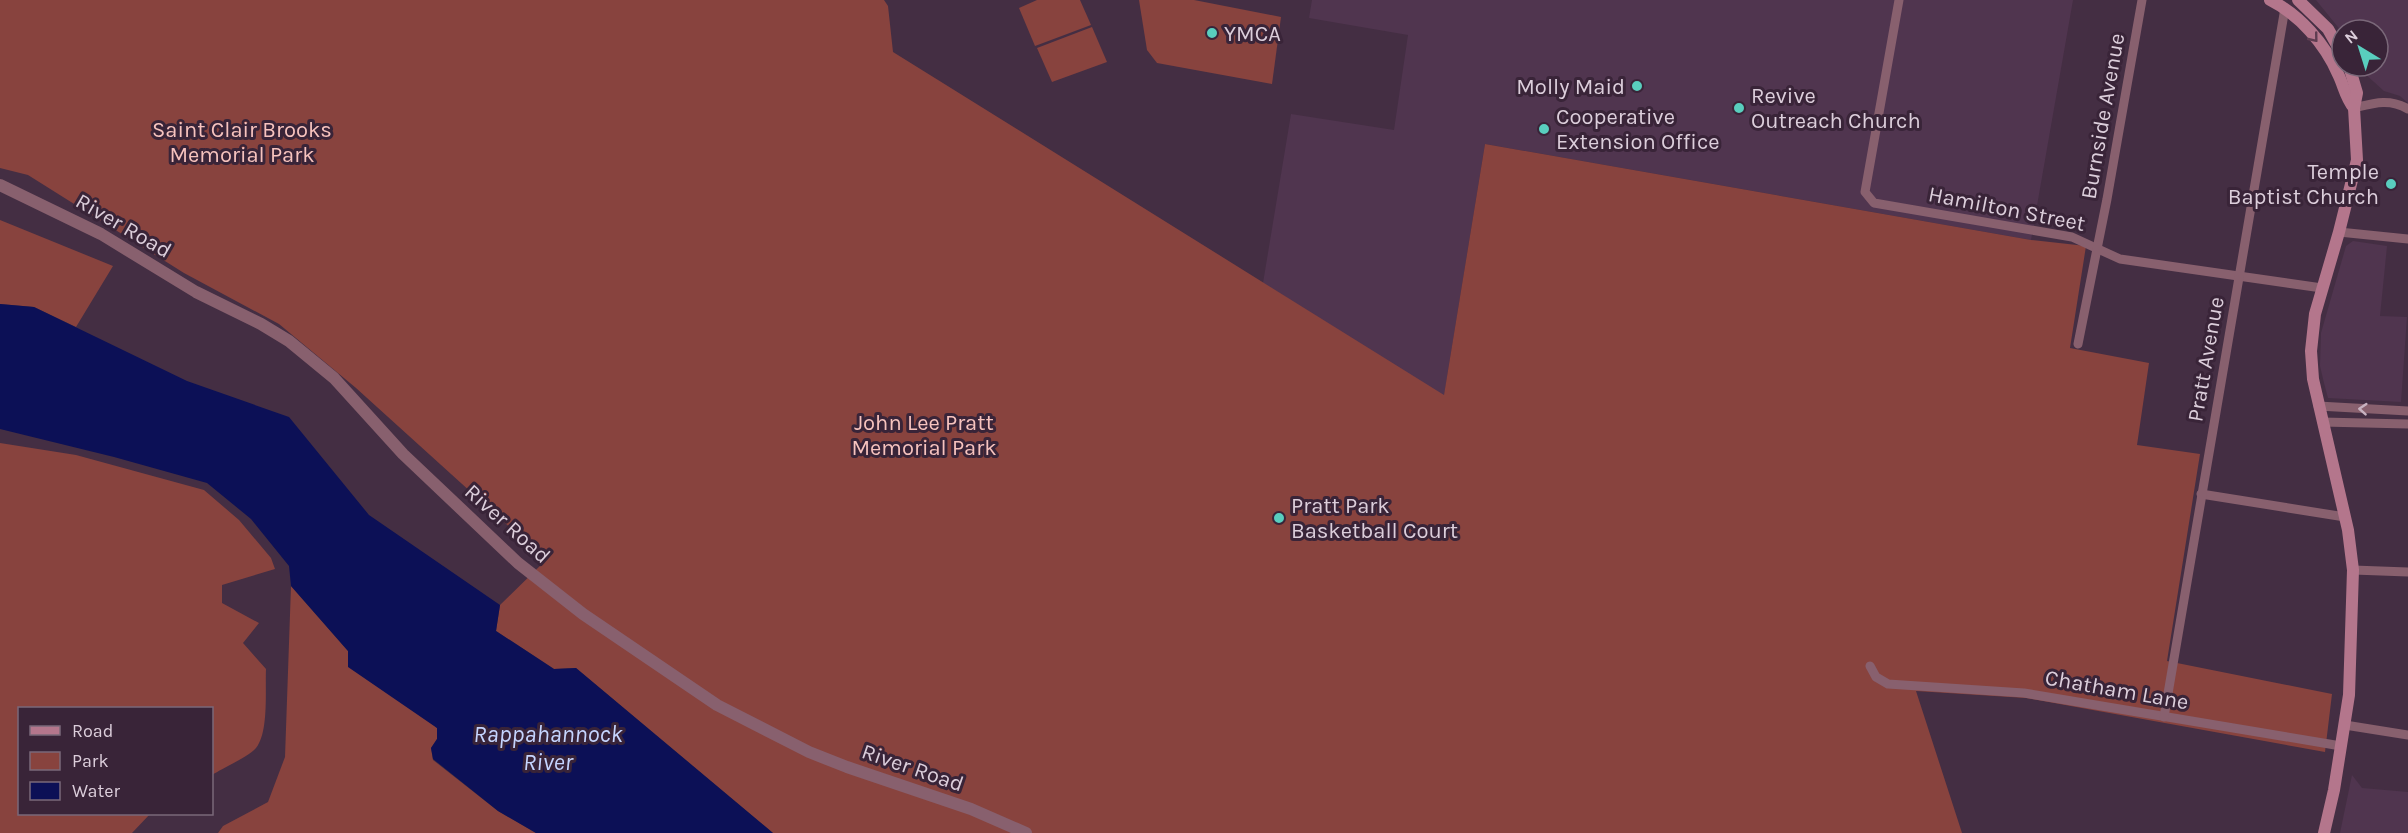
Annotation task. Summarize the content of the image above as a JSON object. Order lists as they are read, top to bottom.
{
  "streets": {
    "street": [
      "Burnside Avenue",
      "Hamilton Street",
      "River Road",
      "Pratt Avenue",
      "Chatham Lane"
    ]
  },
  "crossings": [
    ["Burnside Avenue", "Hamilton Street"],
    ["Hamilton Street", "Pratt Avenue"],
    ["Pratt Avenue", "Chatham Lane"]
  ],
  "water": ["Rappahannock River"],
  "parks": ["Saint Clair Brooks Memorial Park", "John Lee Pratt Memorial Park"],
  "places": [
    "YMCA",
    "Molly Maid",
    "Revive Outreach Church",
    "Cooperative Extension Office",
    "Temple Baptist Church",
    "Pratt Park Basketball Court"
  ],
  "legend": ["Road", "Park", "Water"],
  "north": "top left"
}
